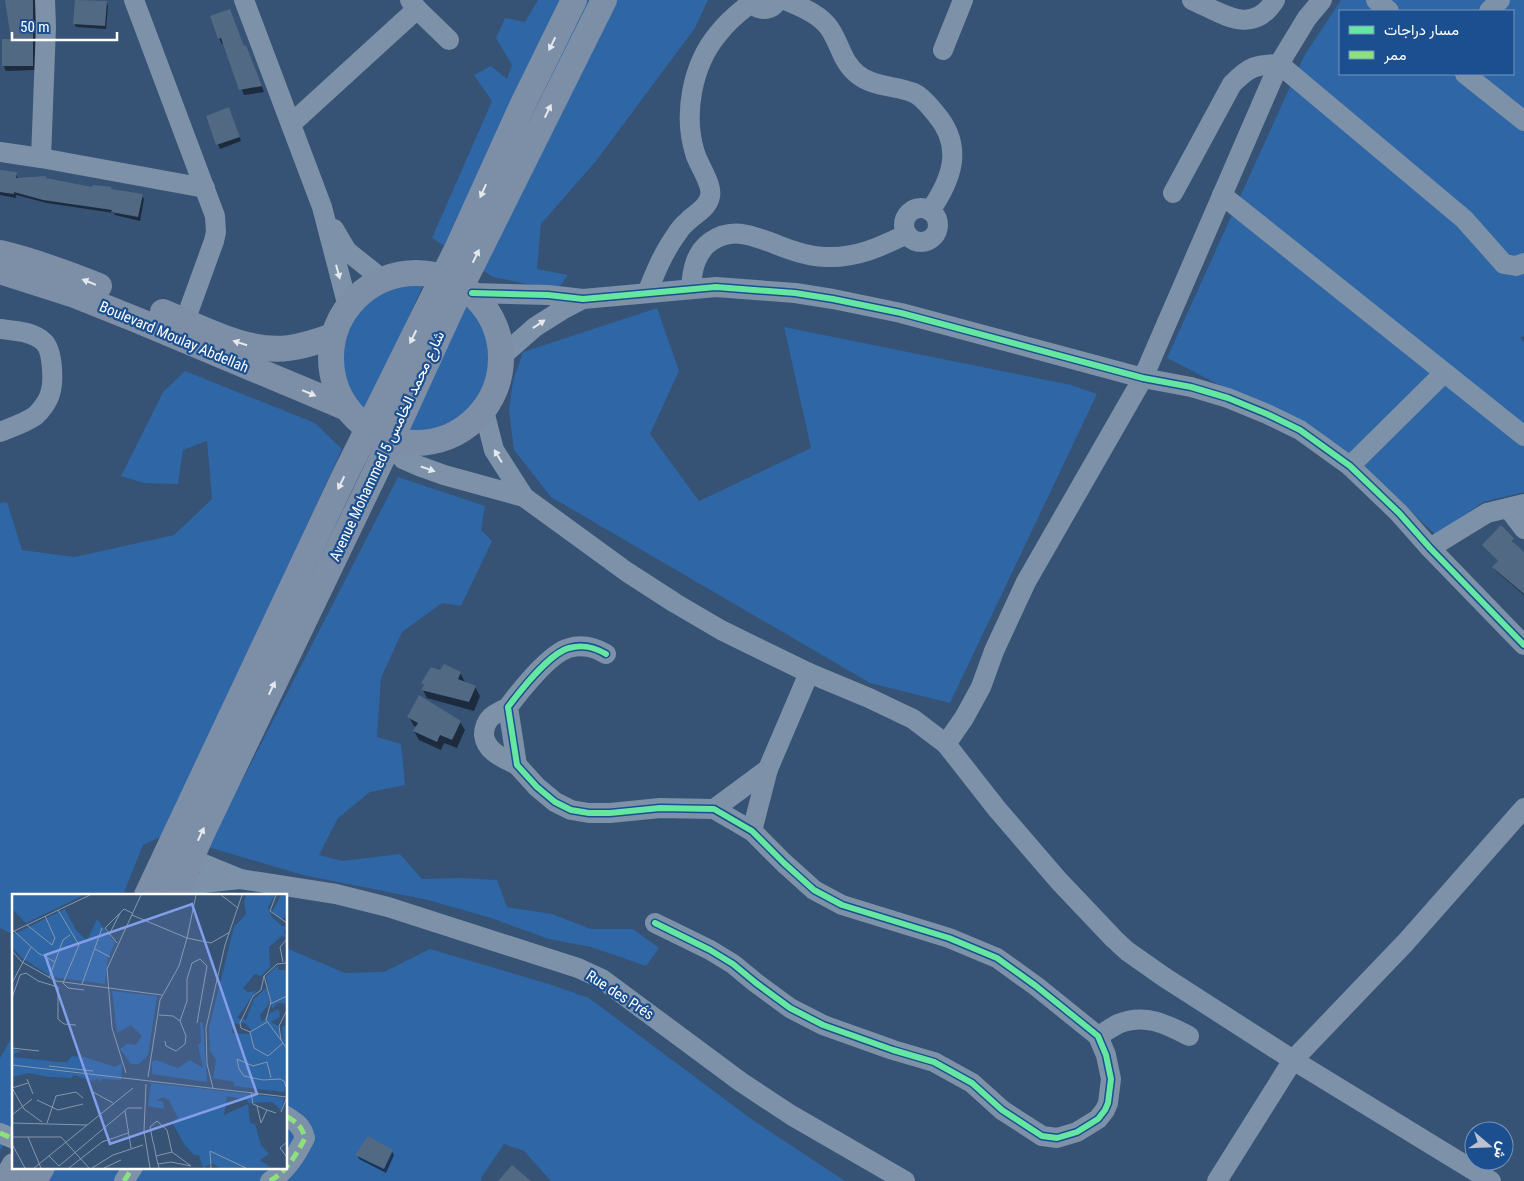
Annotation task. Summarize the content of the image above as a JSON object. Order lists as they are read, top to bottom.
{
  "streets": {
    "main road": ["Boulevard Moulay Abdellah", "Avenue Mohammed 5 شارع محمد الخامس"],
    "street": ["Rue des Prés"]
  },
  "crossings": [
    ["Avenue Mohammed 5 شارع محمد الخامس", "Rue des Prés"]
  ],
  "legend": ["مسار دراجات", "ممر"],
  "scale_bar": "50 m",
  "north": "right"
}
